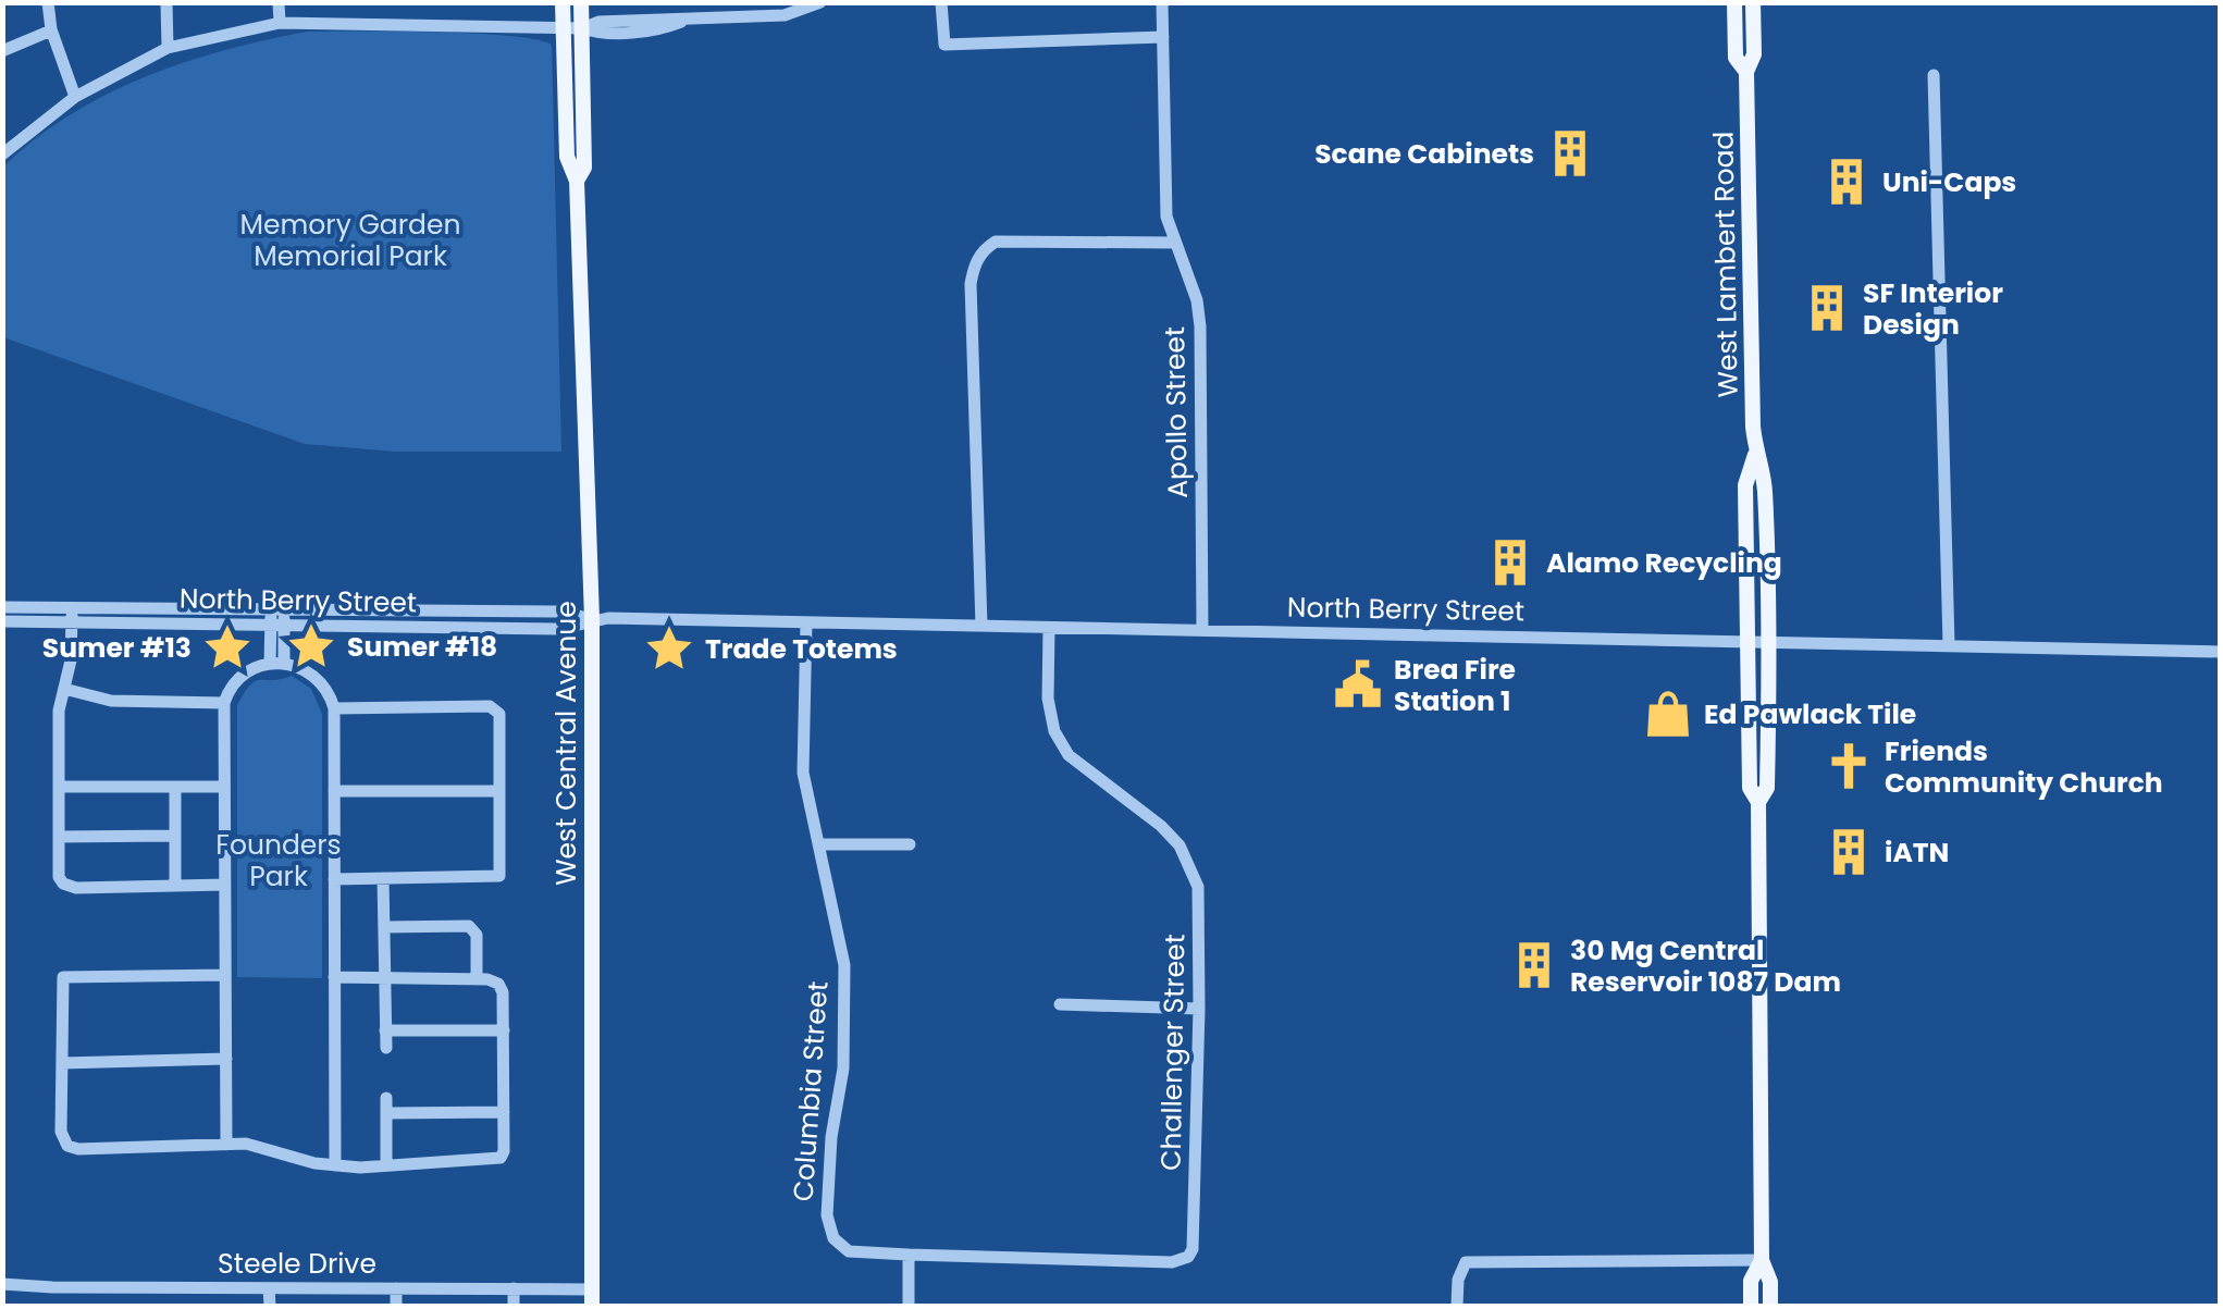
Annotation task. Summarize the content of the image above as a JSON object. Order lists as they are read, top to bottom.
{
  "streets": {
    "main road": ["West Lambert Road", "West Central Avenue"],
    "street": [
      "Apollo Street",
      "North Berry Street",
      "Challenger Street",
      "Columbia Street",
      "Steele Drive"
    ]
  },
  "crossings": [
    ["West Lambert Road", "North Berry Street"],
    ["Apollo Street", "North Berry Street"],
    ["North Berry Street", "West Central Avenue"],
    ["North Berry Street", "Challenger Street"],
    ["North Berry Street", "Columbia Street"],
    ["West Central Avenue", "Steele Drive"],
    ["Challenger Street", "Columbia Street"]
  ],
  "parks": ["Memory Garden Memorial Park", "Founders Park"],
  "places": {
    "building": [
      "Scane Cabinets",
      "Uni-Caps",
      "SF Interior Design",
      "Alamo Recycling",
      "iATN",
      "30 Mg Central Reservoir 1087 Dam"
    ],
    "place": ["Sumer #18", "Sumer #13", "Trade Totems"],
    "public building": ["Brea Fire Station 1"],
    "shop": ["Ed Pawlack Tile"],
    "church": ["Friends Community Church"]
  }
}
